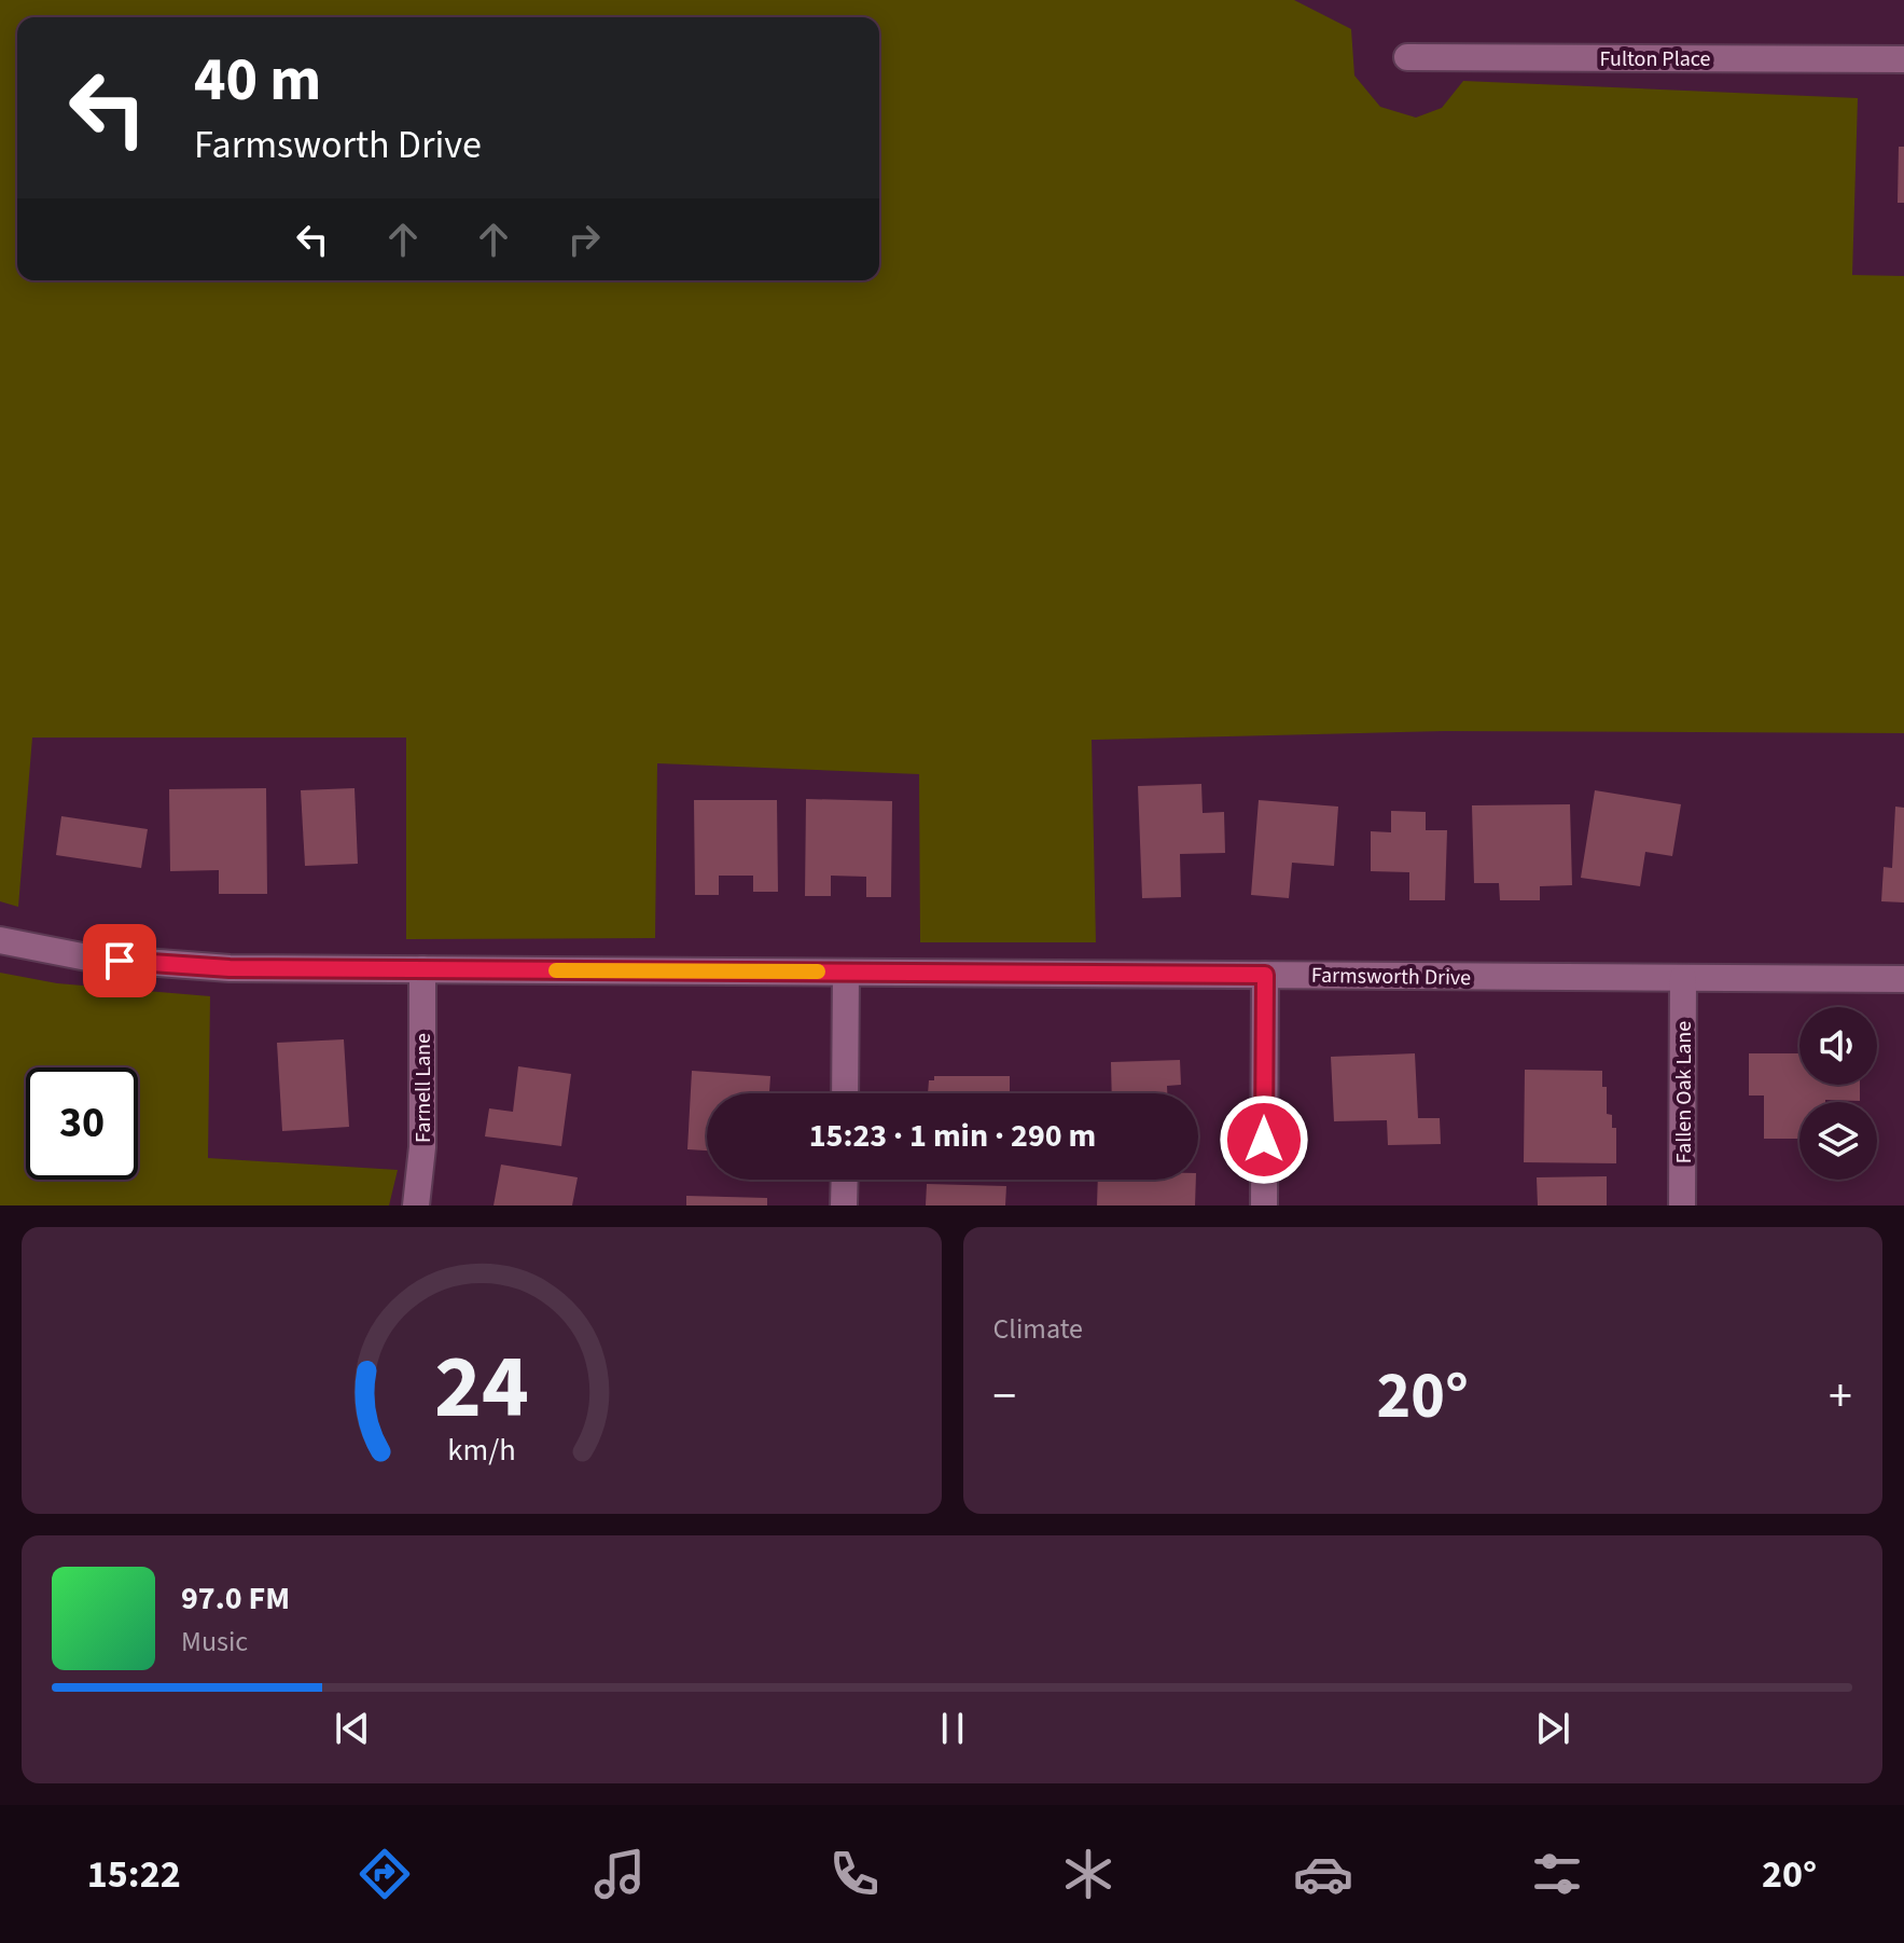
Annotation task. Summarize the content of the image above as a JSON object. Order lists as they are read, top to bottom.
{
  "streets": {
    "street": [
      "Fulton Place",
      "Farmsworth Drive",
      "Farnell Lane",
      "Fallen Oak Lane"
    ]
  },
  "crossings": [
    ["Farmsworth Drive", "Farnell Lane"],
    ["Farmsworth Drive", "Fallen Oak Lane"]
  ],
  "page": {
    "turn": ["40 m", "Farmsworth Drive"],
    "limit": "30",
    "trip": "15:23 · 1 min · 290 m",
    "tile": "Climate",
    "heat": ["−", "20°", "+"],
    "song": ["97.0 FM", "Music"],
    "tabs": ["15:22", "20°"],
    "gauge": ["24", "km/h"]
  }
}
